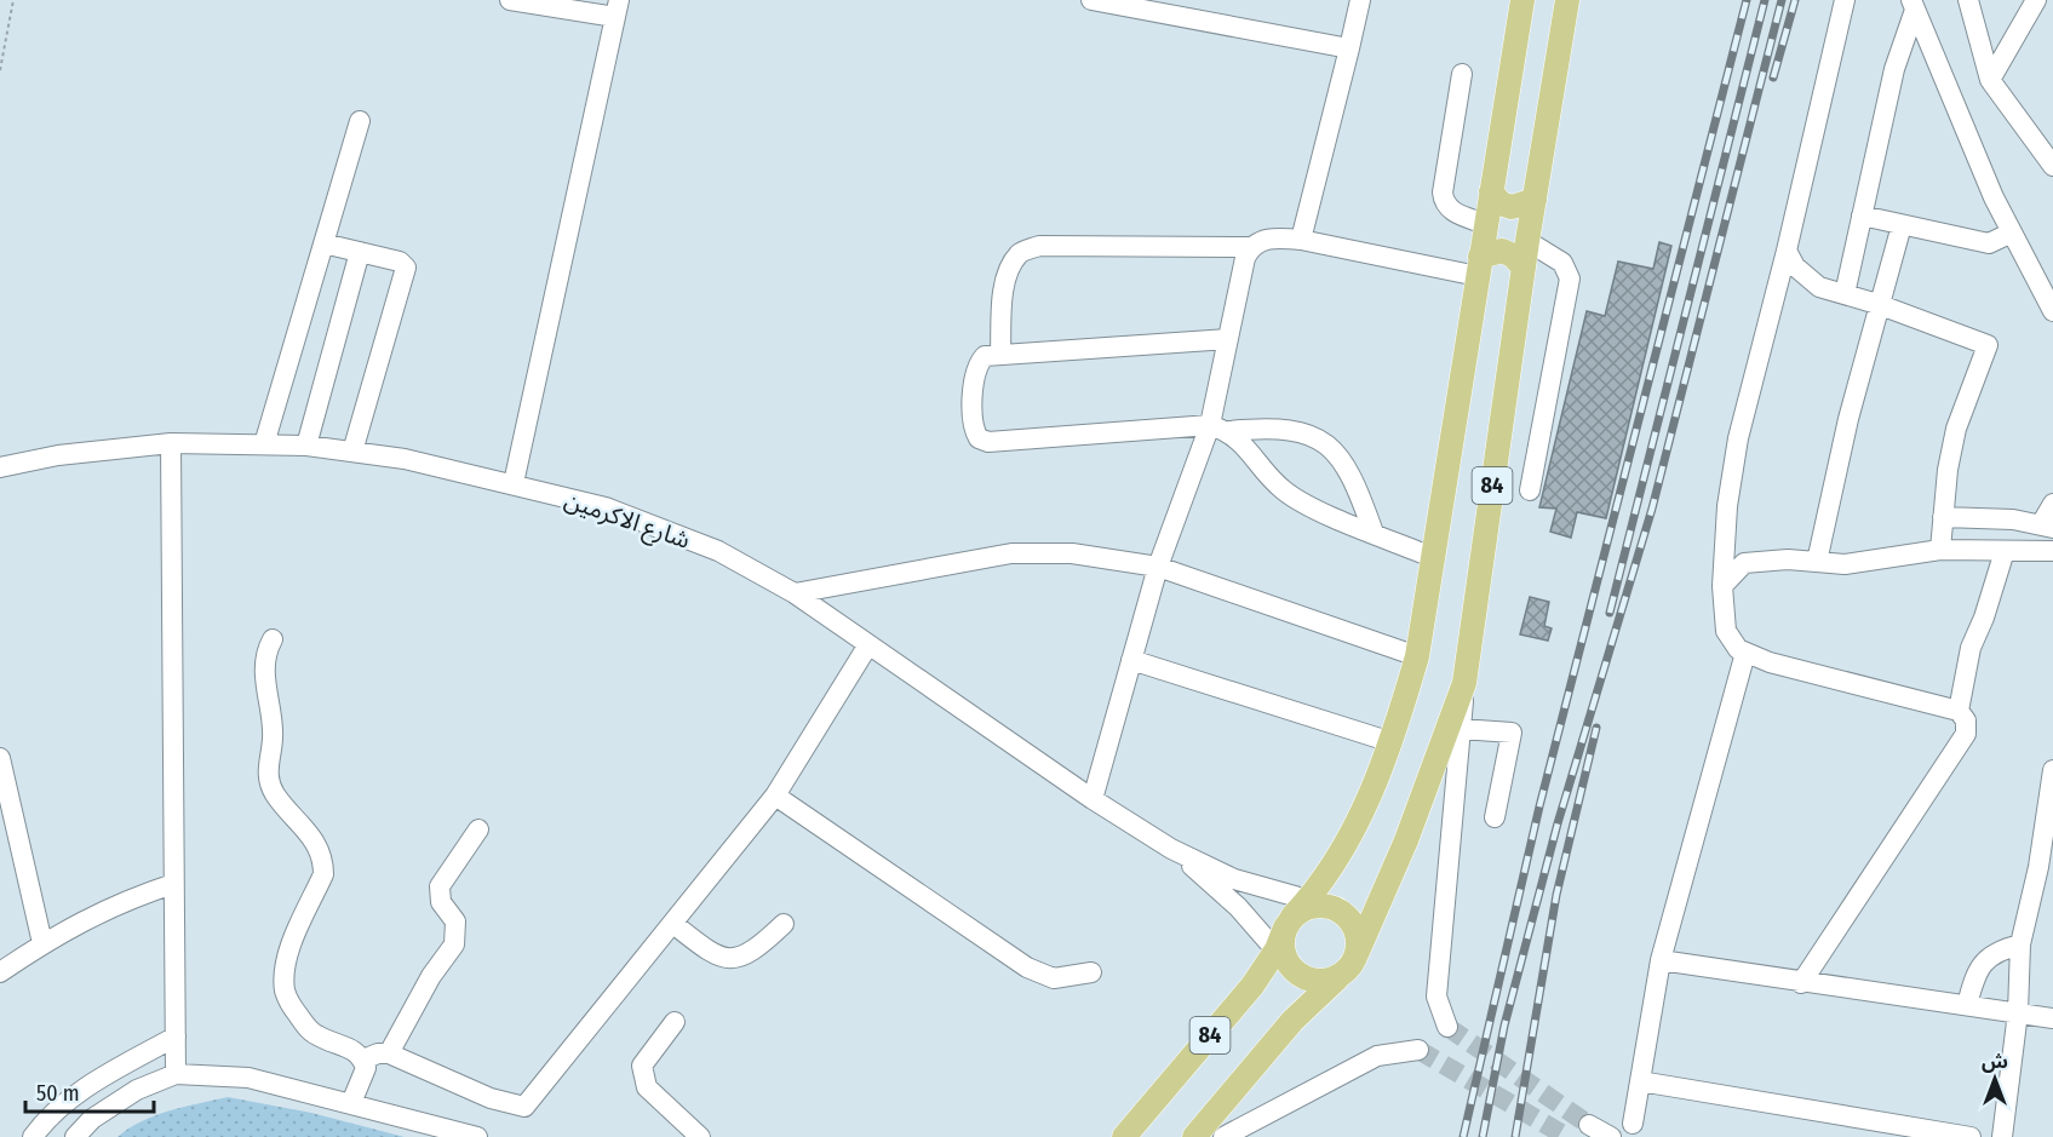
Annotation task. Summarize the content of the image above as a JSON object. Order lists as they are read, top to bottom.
{
  "streets": {
    "main road": ["84"],
    "street": ["شارع الاكرمين"]
  },
  "crossings": [
    ["84", "شارع الاكرمين"]
  ],
  "scale_bar": "50 m",
  "north": "top"
}
